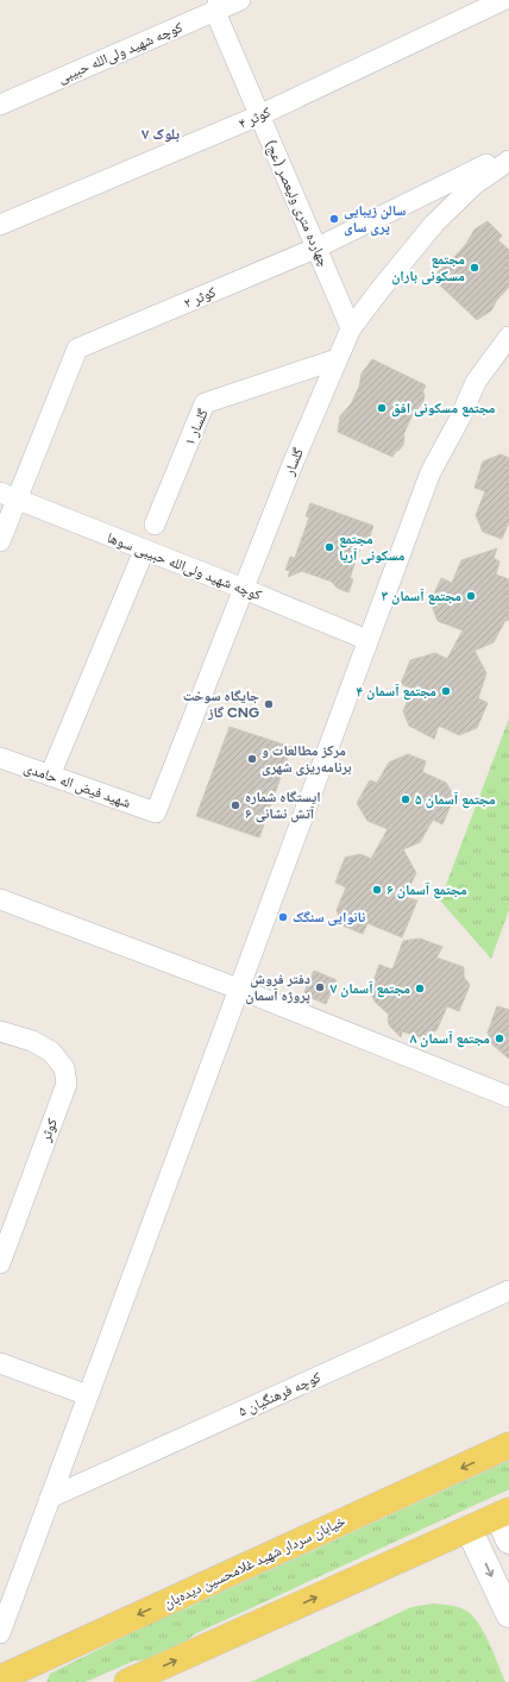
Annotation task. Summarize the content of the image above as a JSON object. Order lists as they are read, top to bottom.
{
  "streets": {
    "main road": ["خیابان سردار شهید غلامحسین دیده‌بان"],
    "street": [
      "کوچه شهید ولی‌الله حبیبی",
      "کوثر ۴",
      "چهارده متری ولیعصر (عج)",
      "کوثر ۲",
      "گلسار ۱",
      "گلسار",
      "کوچه شهید ولی‌الله حبیبی سوها",
      "شهید فیض اله حامدی",
      "کوثر",
      "کوچه فرهنگیان ۵"
    ]
  },
  "crossings": [
    ["کوچه شهید ولی‌الله حبیبی", "چهارده متری ولیعصر (عج)"],
    ["کوثر ۴", "چهارده متری ولیعصر (عج)"],
    ["چهارده متری ولیعصر (عج)", "کوثر ۲"],
    ["چهارده متری ولیعصر (عج)", "گلسار"],
    ["کوثر ۲", "کوچه شهید ولی‌الله حبیبی سوها"],
    ["گلسار ۱", "گلسار"],
    ["گلسار", "کوچه شهید ولی‌الله حبیبی سوها"],
    ["گلسار", "شهید فیض اله حامدی"]
  ],
  "districts": ["بلوک ۷"],
  "places": [
    "سالن زیبایی پری سای",
    "مجتمع مسکونی باران",
    "مجتمع مسکونی افق",
    "مجتمع مسکونی آریا",
    "مجتمع آسمان ۳",
    "مجتمع آسمان ۴",
    "جایگاه سوخت گاز CNG",
    "مرکز مطالعات و برنامه‌ریزی شهری",
    "مجتمع آسمان ۵",
    "ایستگاه شماره ۶ آتش نشانی",
    "مجتمع آسمان ۶",
    "نانوایی سنگک",
    "دفتر فروش پروژه آسمان",
    "مجتمع آسمان ۷",
    "مجتمع آسمان ۸"
  ]
}
